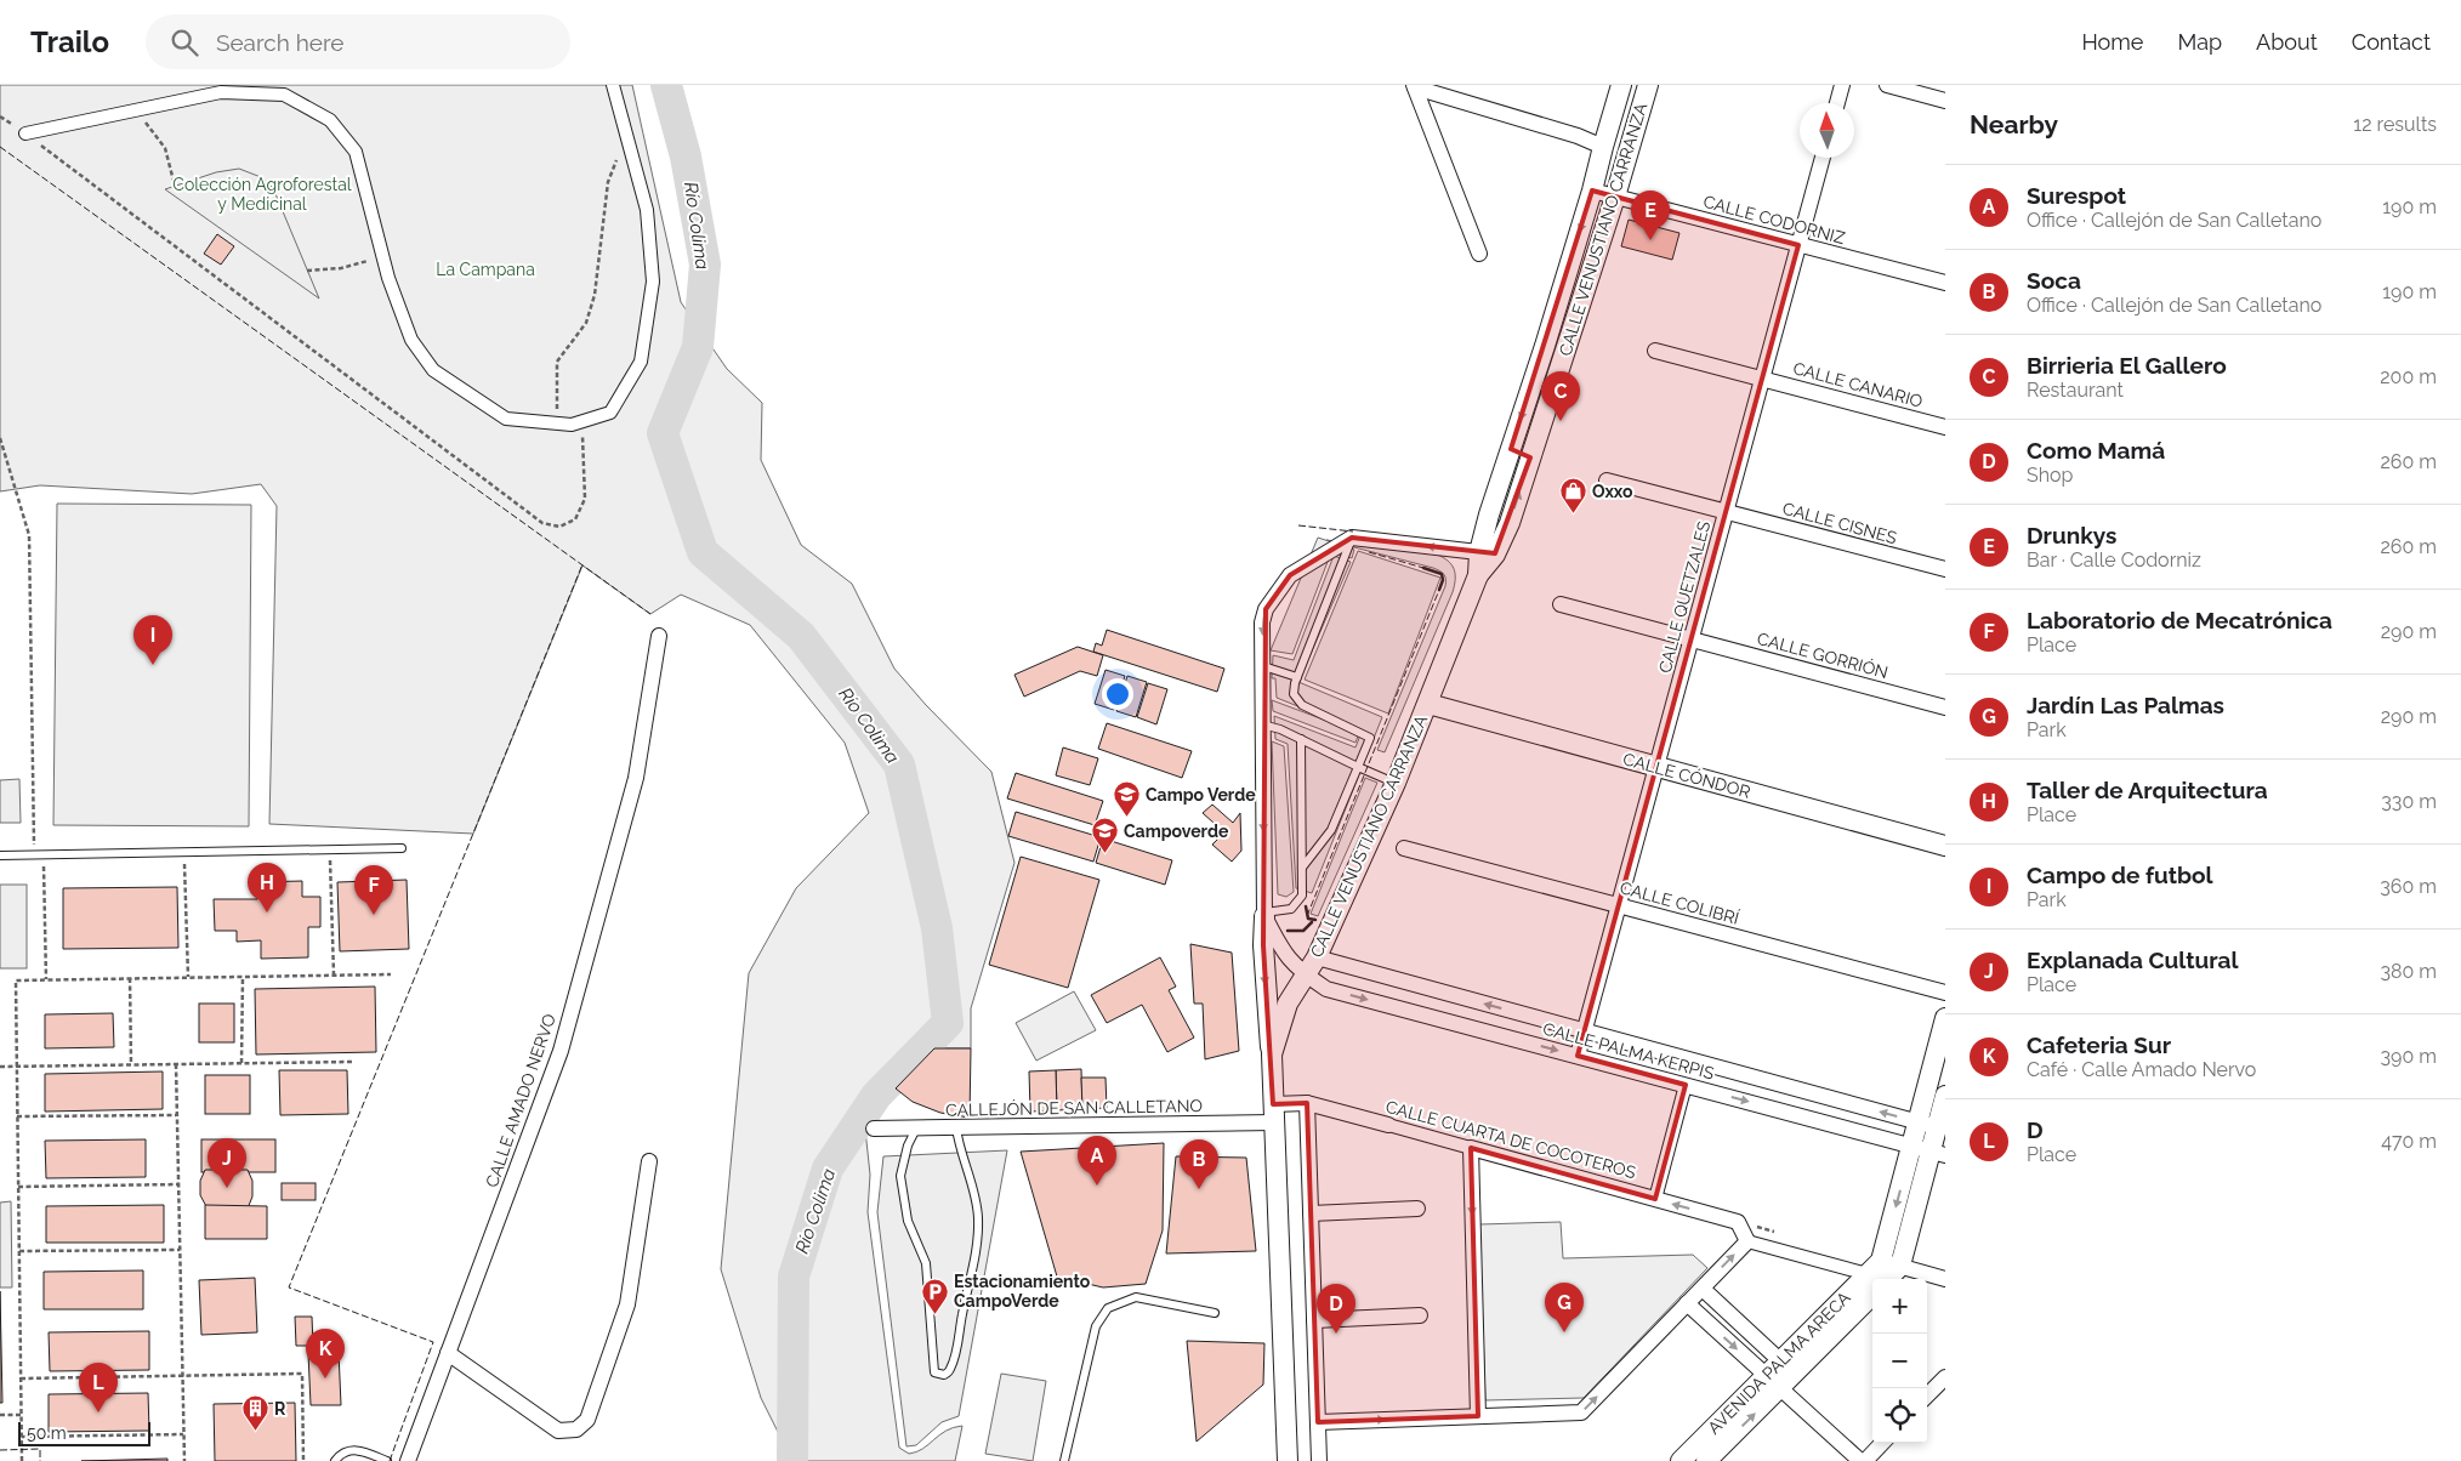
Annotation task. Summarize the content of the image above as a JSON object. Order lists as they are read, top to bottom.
{
  "streets": {
    "street": [
      "CALLE CODORNIZ",
      "CALLE VENUSTIANO CARRANZA",
      "CALLE CANARIO",
      "CALLE CISNES",
      "CALLE QUETZALES",
      "CALLE GORRIÓN",
      "CALLE CÓNDOR",
      "CALLE COLIBRÍ",
      "CALLE PALMA KERPIS",
      "CALLE AMADO NERVO",
      "CALLEJÓN DE SAN CALLETANO",
      "CALLE CUARTA DE COCOTEROS",
      "AVENIDA PALMA ARECA"
    ]
  },
  "crossings": [
    ["CALLE CODORNIZ", "CALLE VENUSTIANO CARRANZA"],
    ["CALLE CODORNIZ", "CALLE QUETZALES"],
    ["CALLE VENUSTIANO CARRANZA", "CALLE CÓNDOR"],
    ["CALLE VENUSTIANO CARRANZA", "CALLE PALMA KERPIS"],
    ["CALLE VENUSTIANO CARRANZA", "CALLEJÓN DE SAN CALLETANO"],
    ["CALLE VENUSTIANO CARRANZA", "CALLE CUARTA DE COCOTEROS"],
    ["CALLE CANARIO", "CALLE QUETZALES"],
    ["CALLE CISNES", "CALLE QUETZALES"],
    ["CALLE QUETZALES", "CALLE GORRIÓN"],
    ["CALLE QUETZALES", "CALLE CÓNDOR"],
    ["CALLE QUETZALES", "CALLE COLIBRÍ"],
    ["CALLE QUETZALES", "CALLE PALMA KERPIS"],
    ["CALLE PALMA KERPIS", "AVENIDA PALMA ARECA"],
    ["CALLEJÓN DE SAN CALLETANO", "CALLE CUARTA DE COCOTEROS"]
  ],
  "water": ["Río Colima"],
  "parks": ["Colección Agroforestal y Medicinal", "La Campana"],
  "places": {
    "shop": ["Oxxo"],
    "school or university": ["Campo Verde", "Campoverde"],
    "parking": ["Estacionamiento CampoVerde"],
    "building": ["R"]
  },
  "scale_bar": "50 m",
  "north": "top",
  "page": {
    "header": "Trailo",
    "search": "Search here",
    "nav": [
      "Home",
      "Map",
      "About",
      "Contact"
    ],
    "heading": ["Nearby", "12 results"],
    "list": [
      {
        "mark": "A",
        "name": "Surespot",
        "note": "Office · Callejón de San Calletano",
        "value": "190 m"
      },
      {
        "mark": "B",
        "name": "Soca",
        "note": "Office · Callejón de San Calletano",
        "value": "190 m"
      },
      {
        "mark": "C",
        "name": "Birrieria El Gallero",
        "note": "Restaurant",
        "value": "200 m"
      },
      {
        "mark": "D",
        "name": "Como Mamá",
        "note": "Shop",
        "value": "260 m"
      },
      {
        "mark": "E",
        "name": "Drunkys",
        "note": "Bar · Calle Codorniz",
        "value": "260 m"
      },
      {
        "mark": "F",
        "name": "Laboratorio de Mecatrónica",
        "note": "Place",
        "value": "290 m"
      },
      {
        "mark": "G",
        "name": "Jardín Las Palmas",
        "note": "Park",
        "value": "290 m"
      },
      {
        "mark": "H",
        "name": "Taller de Arquitectura",
        "note": "Place",
        "value": "330 m"
      },
      {
        "mark": "I",
        "name": "Campo de futbol",
        "note": "Park",
        "value": "360 m"
      },
      {
        "mark": "J",
        "name": "Explanada Cultural",
        "note": "Place",
        "value": "380 m"
      },
      {
        "mark": "K",
        "name": "Cafeteria Sur",
        "note": "Café · Calle Amado Nervo",
        "value": "390 m"
      },
      {
        "mark": "L",
        "name": "D",
        "note": "Place",
        "value": "470 m"
      }
    ],
    "pins": [
      "E",
      "C",
      "I",
      "H",
      "F",
      "A",
      "J",
      "B",
      "G",
      "D",
      "K",
      "L"
    ],
    "map_buttons": ["+", "−"],
    "scale": "50 m"
  }
}
